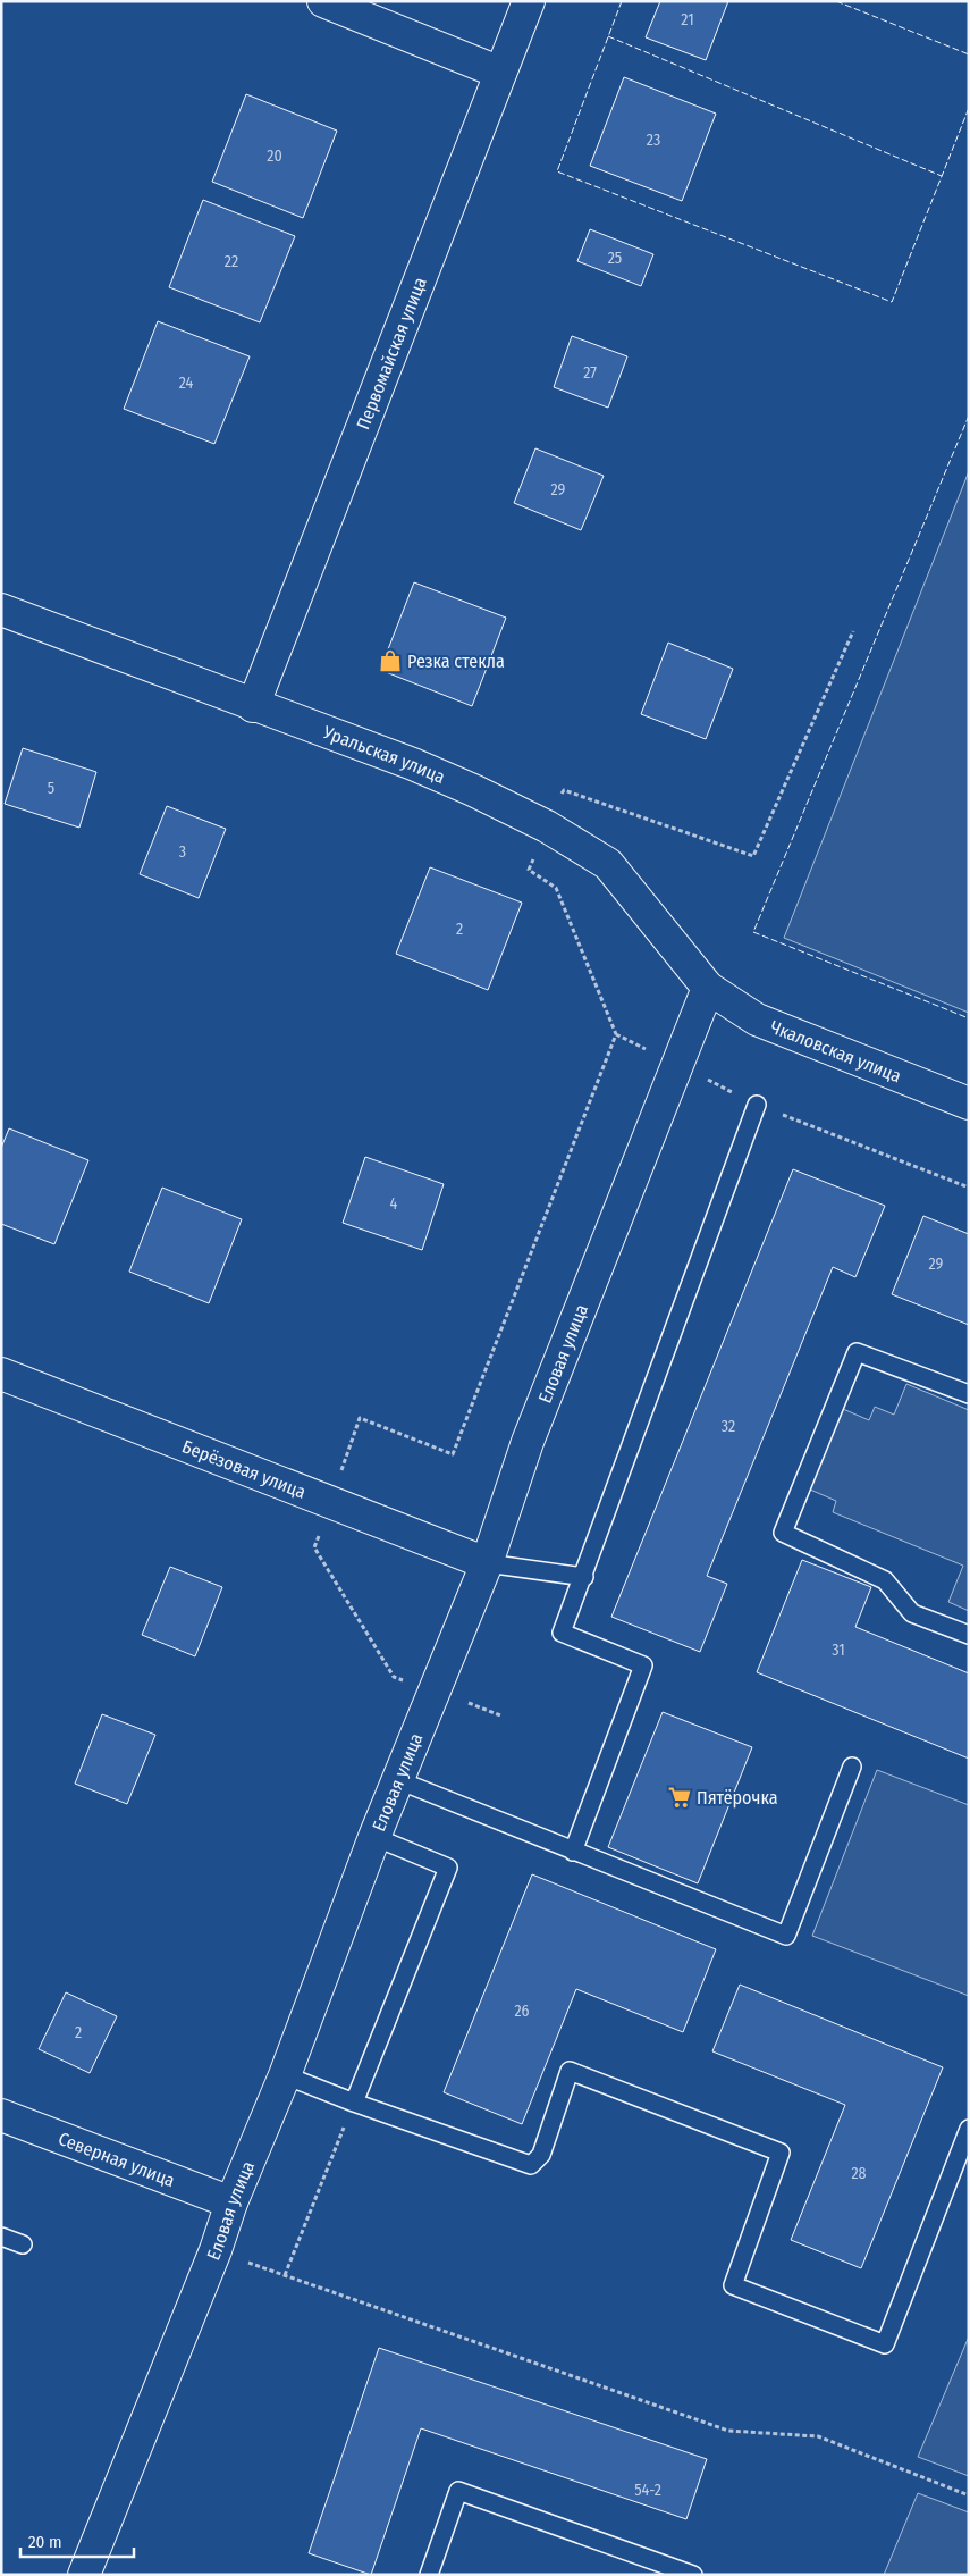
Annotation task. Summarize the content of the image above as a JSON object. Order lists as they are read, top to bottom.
{
  "streets": {
    "street": [
      "Первомайская улица",
      "Уральская улица",
      "Чкаловская улица",
      "Еловая улица",
      "Берёзовая улица",
      "Северная улица"
    ]
  },
  "crossings": [
    ["Первомайская улица", "Уральская улица"],
    ["Уральская улица", "Чкаловская улица"],
    ["Уральская улица", "Еловая улица"],
    ["Чкаловская улица", "Еловая улица"],
    ["Еловая улица", "Берёзовая улица"],
    ["Еловая улица", "Северная улица"]
  ],
  "places": {
    "shop": ["Резка стекла"],
    "supermarket": ["Пятёрочка"]
  },
  "house_numbers": [
    "21",
    "23",
    "20",
    "25",
    "22",
    "27",
    "24",
    "29",
    "5",
    "3",
    "2",
    "4",
    "29",
    "32",
    "31",
    "26",
    "2",
    "28",
    "54-2"
  ],
  "scale_bar": "20 m"
}
